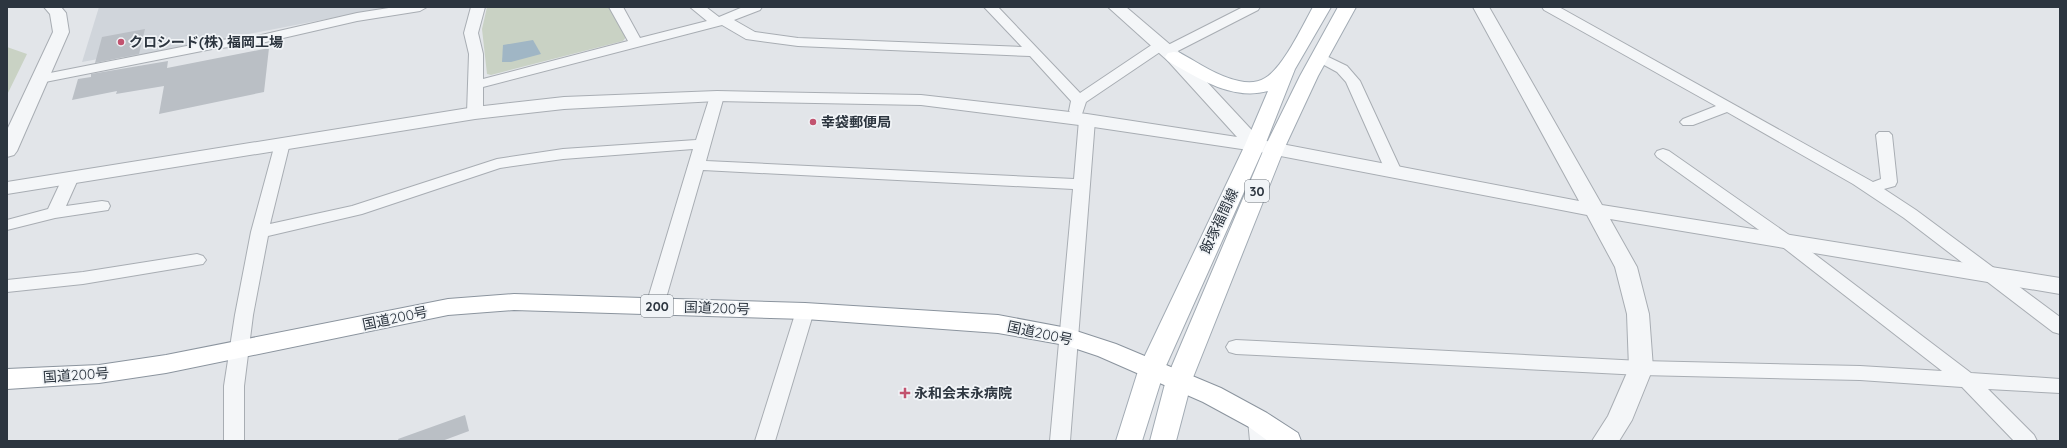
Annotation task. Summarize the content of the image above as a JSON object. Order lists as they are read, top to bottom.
{
  "streets": {
    "main road": [
      "30",
      "飯塚福間線",
      "200",
      "国道200号"
    ]
  },
  "crossings": [
    ["飯塚福間線", "国道200号"]
  ],
  "places": {
    "other": ["クロシード(株) 福岡工場", "幸袋郵便局"],
    "health": ["永和会末永病院"]
  }
}
